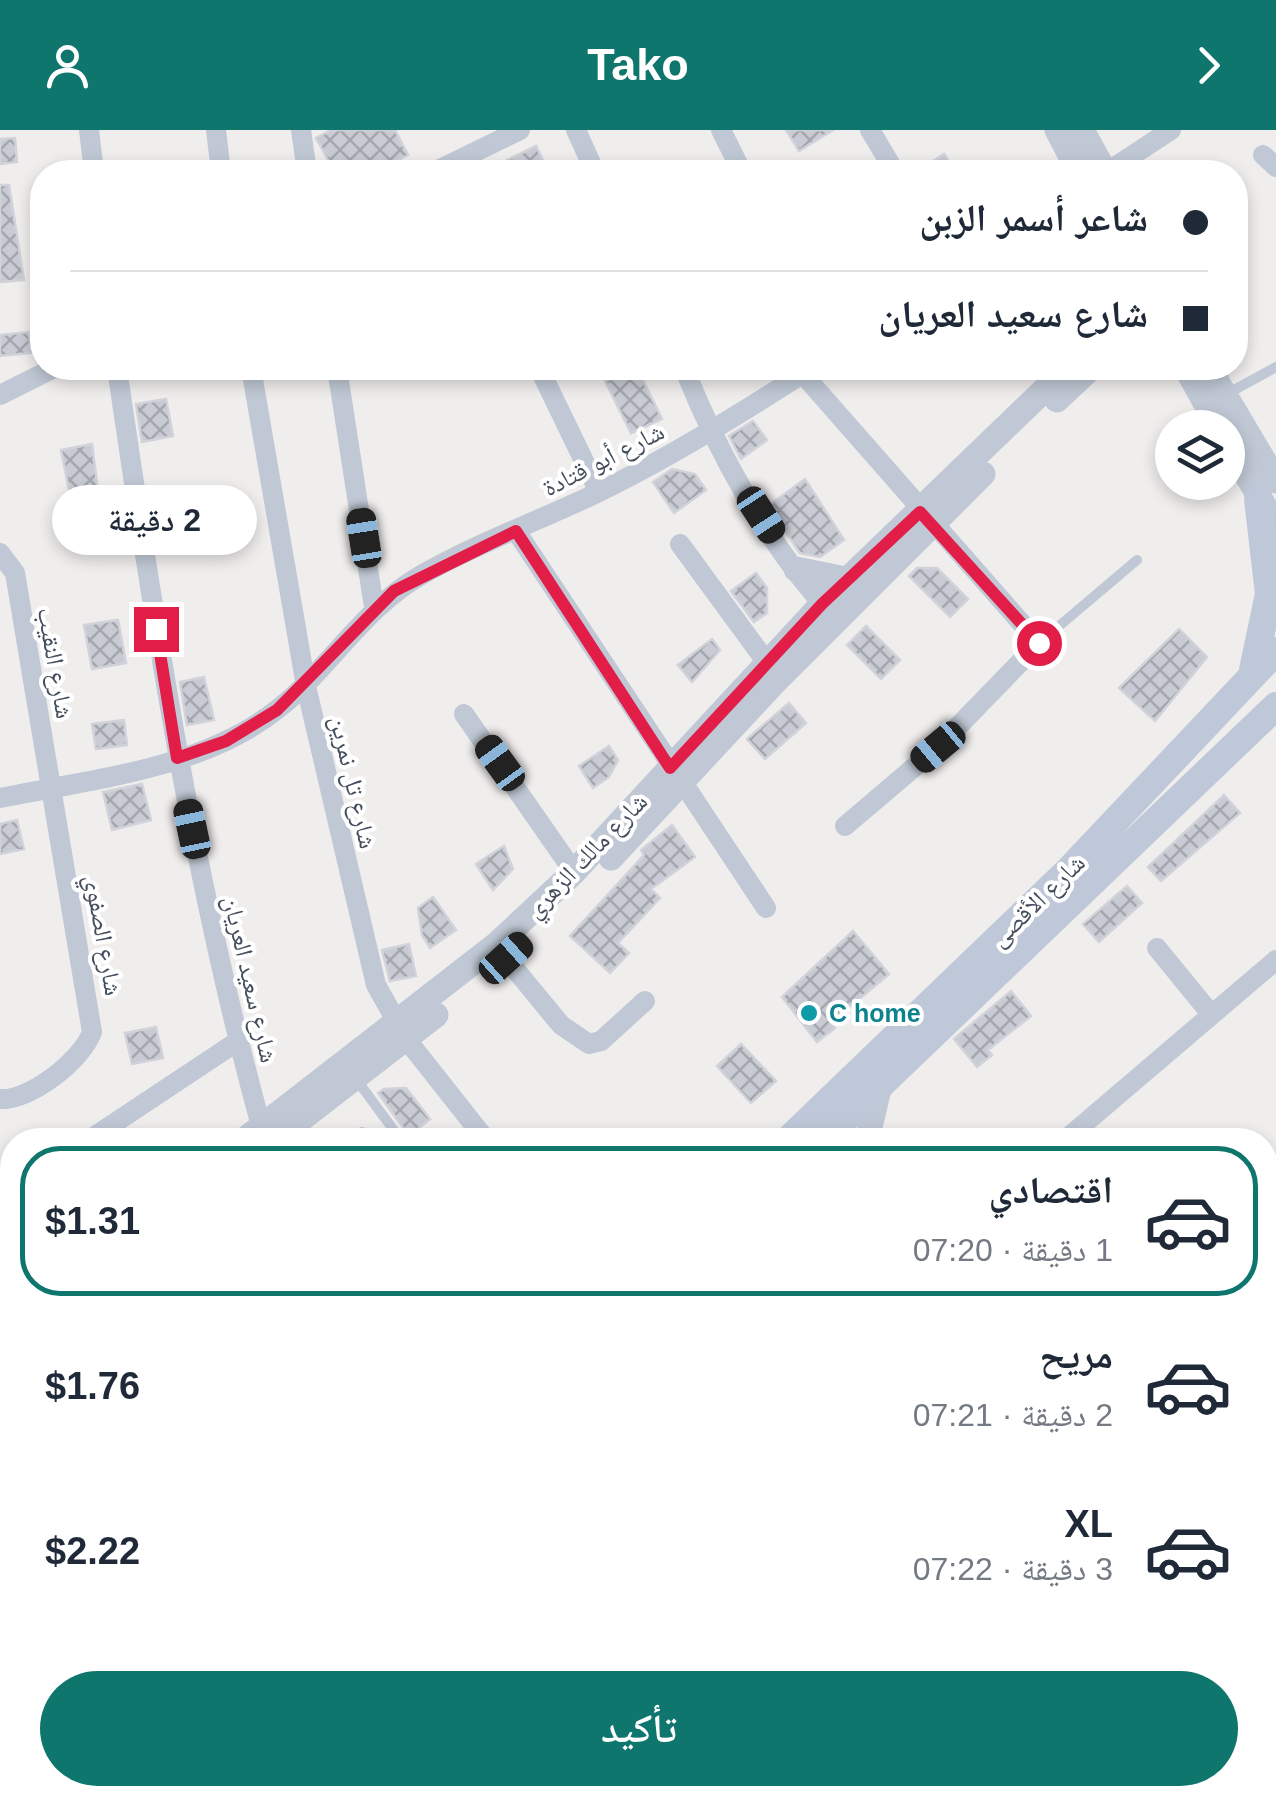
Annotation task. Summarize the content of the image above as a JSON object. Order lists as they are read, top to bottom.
{
  "streets": {
    "main road": ["شارع الأقصى"],
    "street": [
      "شارع أبو قتادة",
      "شارع النقيب",
      "شارع تل نمرين",
      "شارع مالك الزهري",
      "شارع الصفوي",
      "شارع سعيد العريان"
    ]
  },
  "crossings": [
    ["شارع أبو قتادة", "شارع النقيب"],
    ["شارع أبو قتادة", "شارع تل نمرين"],
    ["شارع أبو قتادة", "شارع الصفوي"],
    ["شارع أبو قتادة", "شارع سعيد العريان"],
    ["شارع النقيب", "شارع الصفوي"],
    ["شارع تل نمرين", "شارع مالك الزهري"]
  ],
  "places": ["C home"],
  "page": {
    "header": "Tako",
    "banner": ["شاعر أسمر الزبن", "شارع سعيد العريان"],
    "bubble": "2 دقيقة",
    "list": [
      {
        "name": "اقتصادي",
        "note": "1 دقيقة · 07:20",
        "value": "$1.31"
      },
      {
        "name": "مريح",
        "note": "2 دقيقة · 07:21",
        "value": "$1.76"
      },
      {
        "name": "XL",
        "note": "3 دقيقة · 07:22",
        "value": "$2.22"
      }
    ],
    "buttons": "تأكيد"
  }
}
